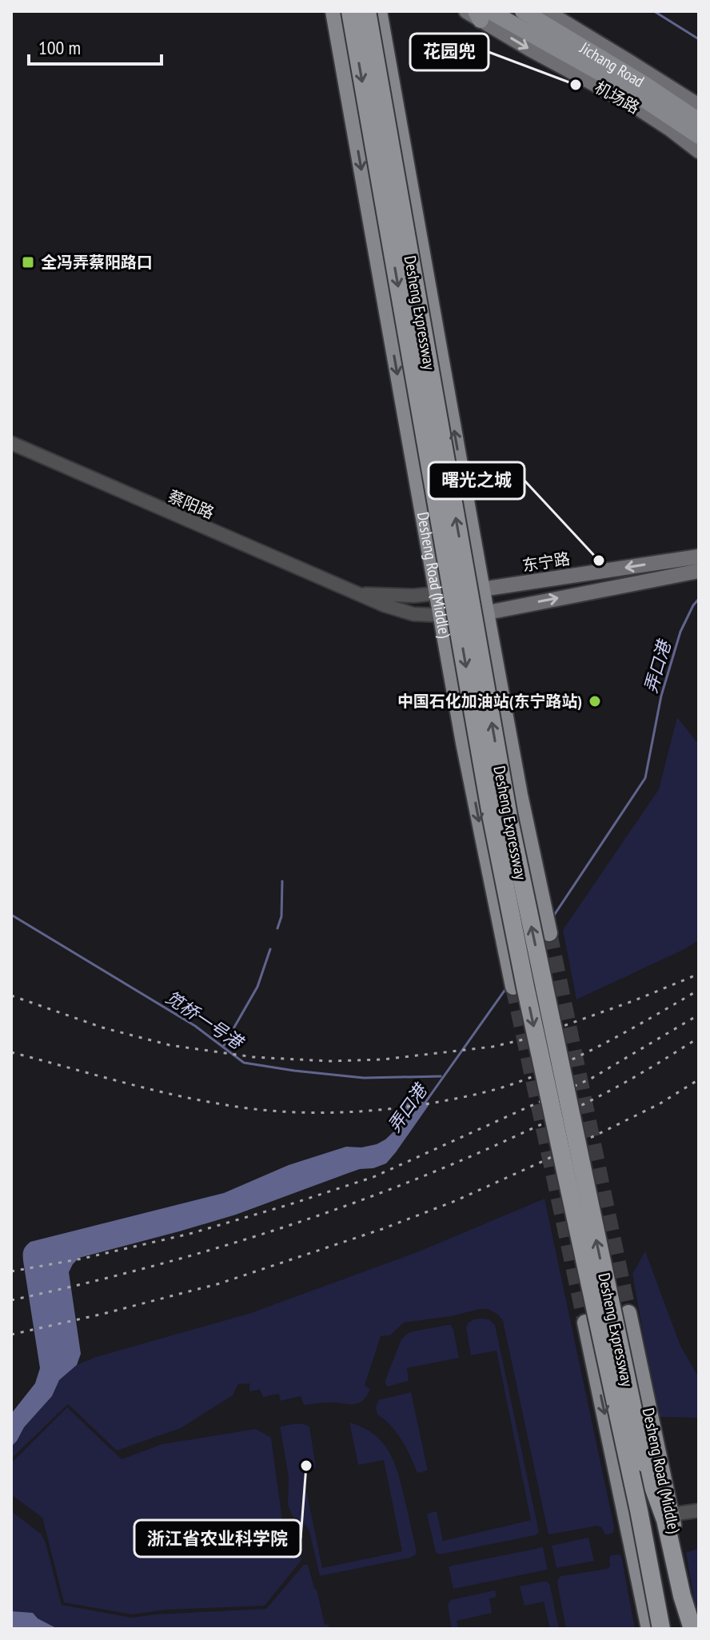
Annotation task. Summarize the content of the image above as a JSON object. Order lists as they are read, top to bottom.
{
  "streets": {
    "highway": ["Desheng Expressway"],
    "main road": [
      "Jichang Road",
      "机场路",
      "东宁路",
      "Desheng Road (Middle)"
    ],
    "street": ["蔡阳路"]
  },
  "crossings": [
    ["蔡阳路", "东宁路"],
    ["蔡阳路", "Desheng Road (Middle)"],
    ["东宁路", "Desheng Road (Middle)"]
  ],
  "water": ["弄口港", "笕桥一号港"],
  "places": {
    "other": [
      "花园兜",
      "曙光之城",
      "中国石化加油站(东宁路站)",
      "浙江省农业科学院"
    ],
    "transit": ["全冯弄蔡阳路口"]
  },
  "scale_bar": "100 m"
}
